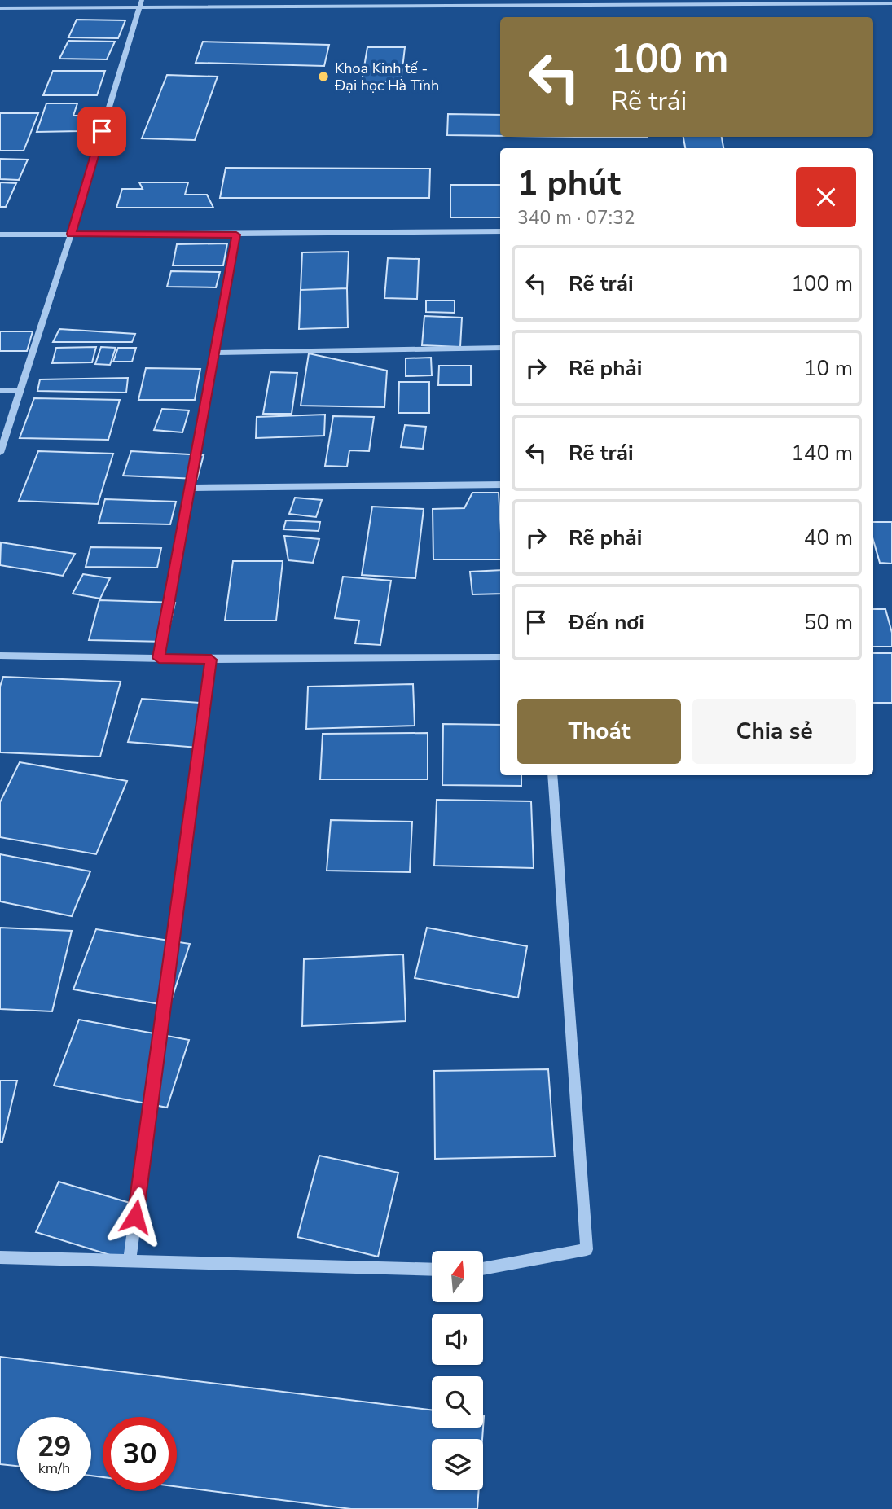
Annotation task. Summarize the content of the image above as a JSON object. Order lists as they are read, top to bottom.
{
  "places": ["Khoa Kinh tế - Đại học Hà Tĩnh"],
  "north": "top",
  "page": {
    "turn": ["100 m", "Rẽ trái"],
    "heading": ["1 phút", "340 m · 07:32"],
    "list": [
      {
        "name": "Rẽ trái",
        "value": "100 m"
      },
      {
        "name": "Rẽ phải",
        "value": "10 m"
      },
      {
        "name": "Rẽ trái",
        "value": "140 m"
      },
      {
        "name": "Rẽ phải",
        "value": "40 m"
      },
      {
        "name": "Đến nơi",
        "value": "50 m"
      }
    ],
    "buttons": ["Thoát", "Chia sẻ"],
    "speed": "29 km/h",
    "limit": "30"
  }
}
